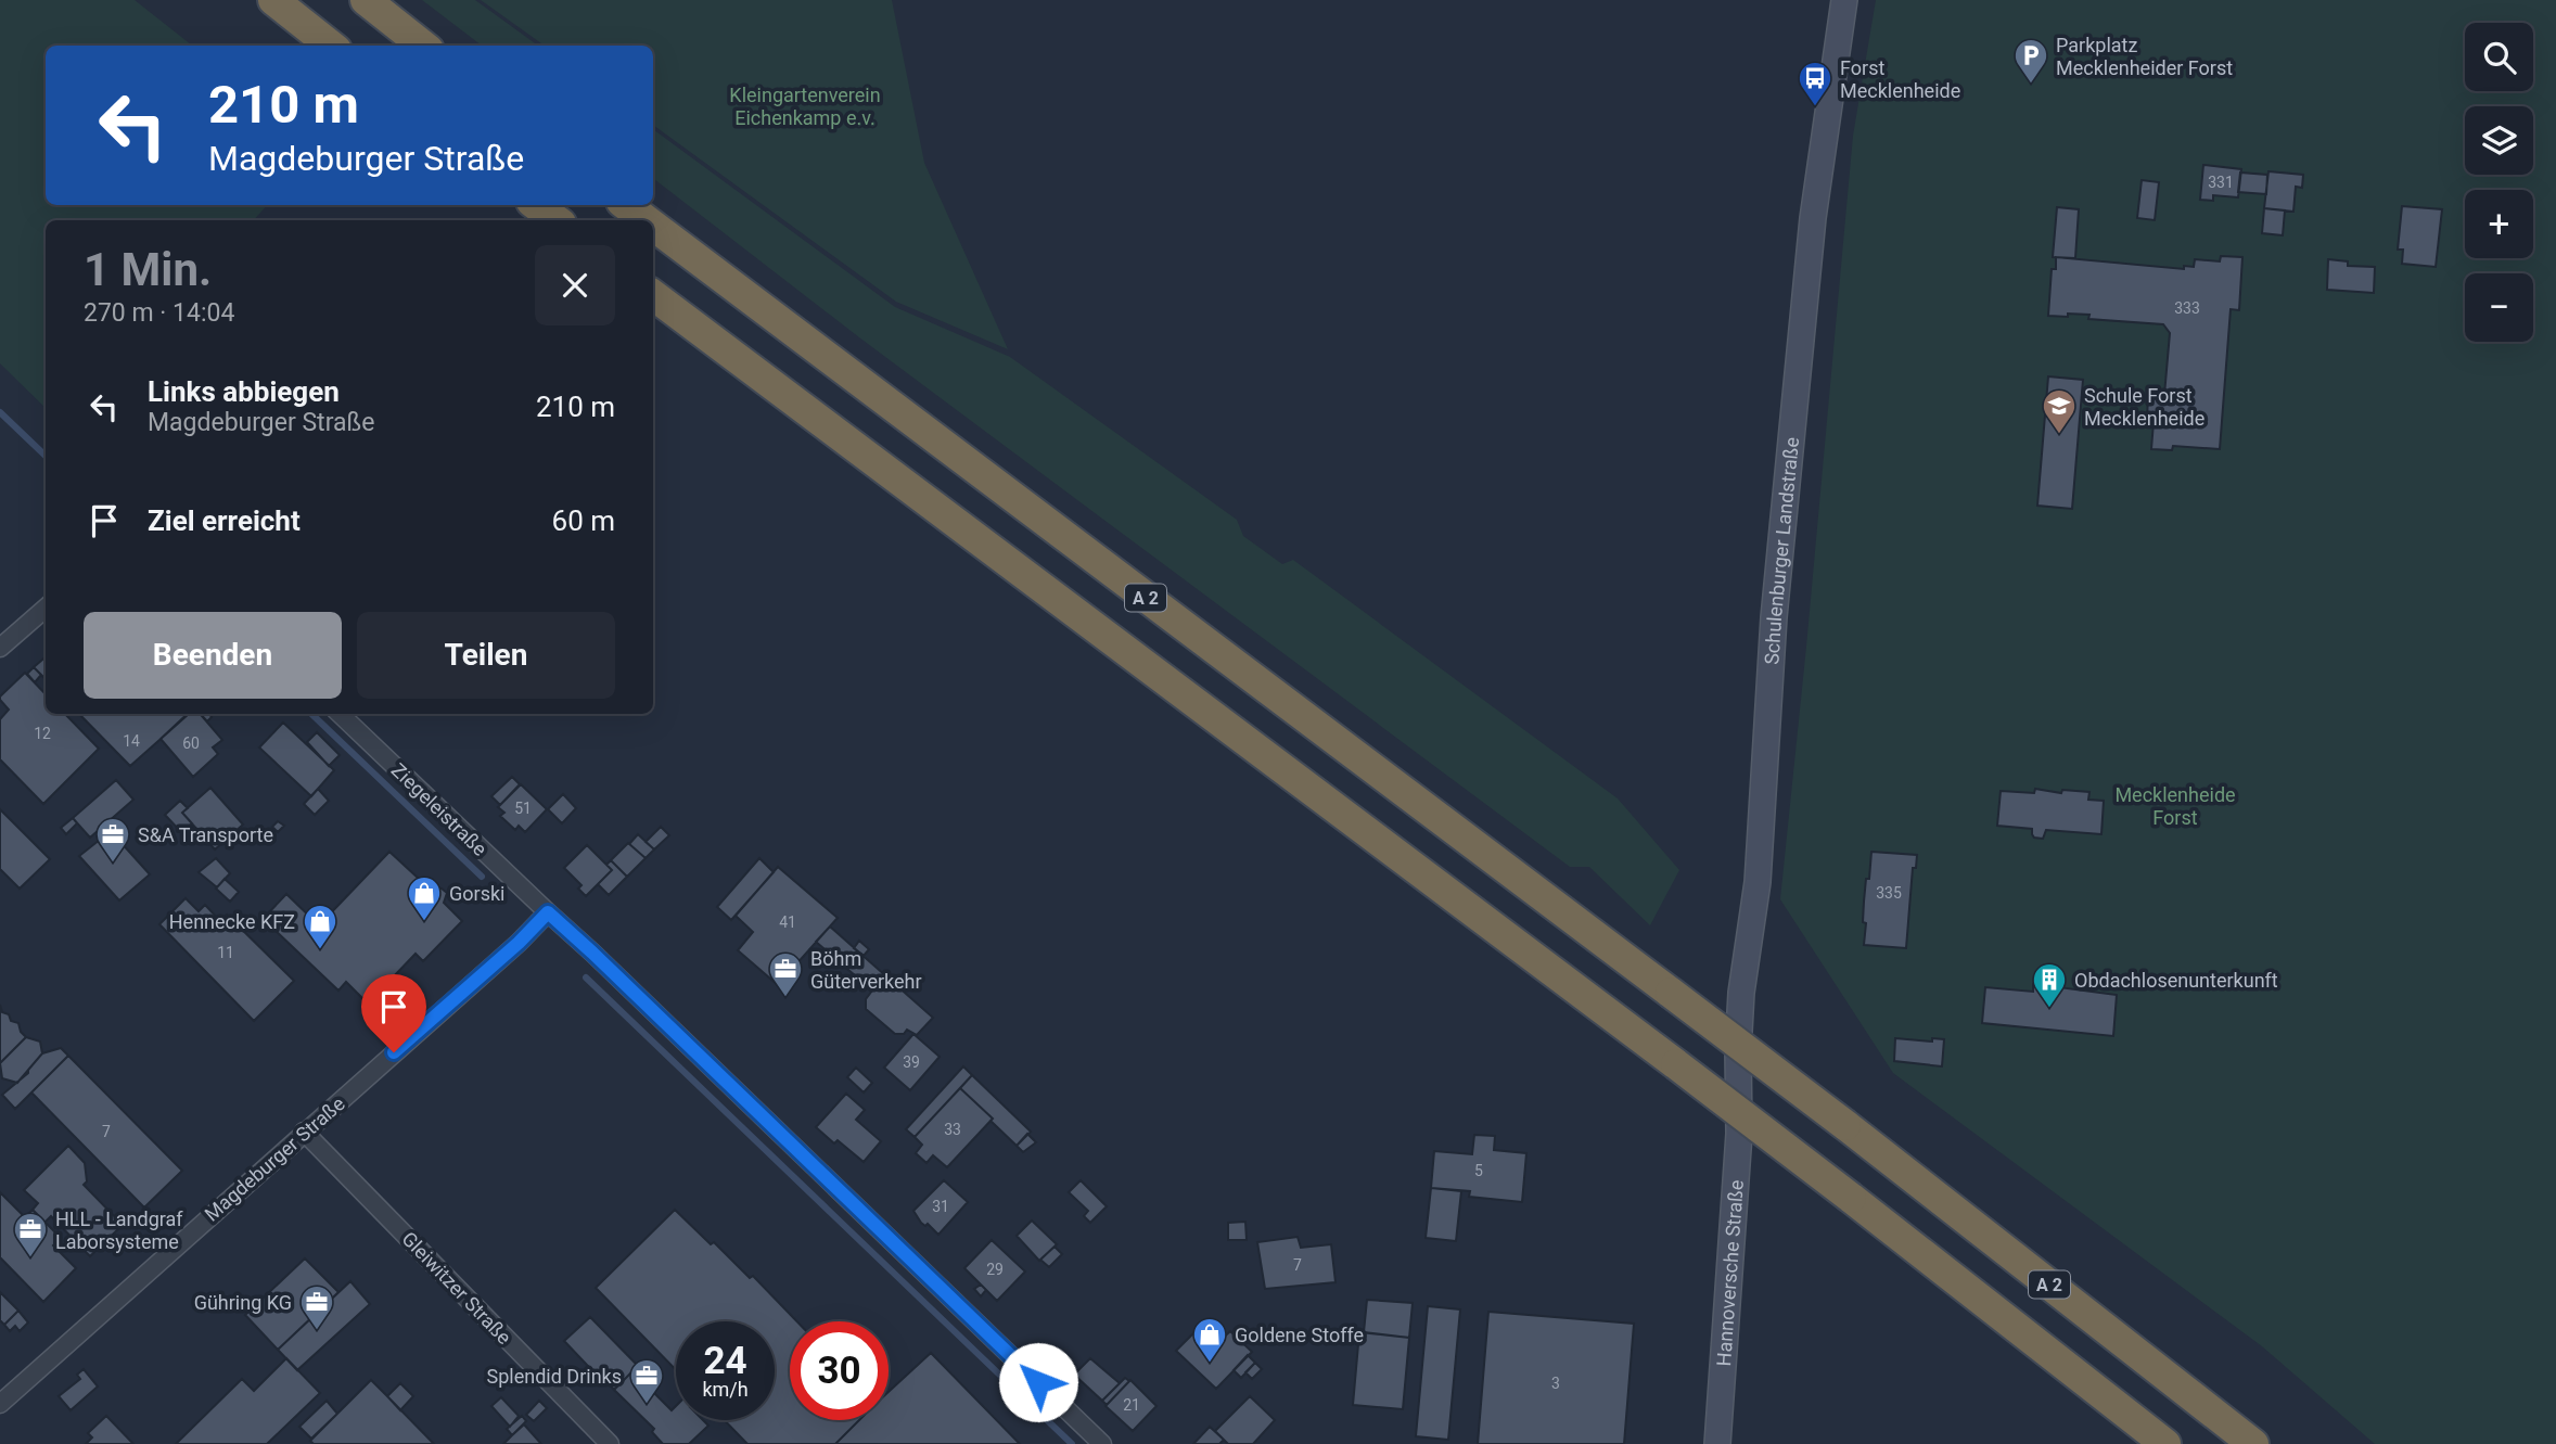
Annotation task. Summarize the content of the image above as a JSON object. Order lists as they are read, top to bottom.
{
  "streets": {
    "highway": ["A 2"],
    "main road": ["Schulenburger Landstraße", "Hannoversche Straße"],
    "street": ["Ziegeleistraße", "Magdeburger Straße", "Gleiwitzer Straße"]
  },
  "crossings": [
    ["Schulenburger Landstraße", "Hannoversche Straße"],
    ["Ziegeleistraße", "Magdeburger Straße"],
    ["Magdeburger Straße", "Gleiwitzer Straße"]
  ],
  "parks": ["Kleingartenverein Eichenkamp e.v.", "Mecklenheide Forst"],
  "places": {
    "parking": ["Parkplatz Mecklenheider Forst"],
    "bus stop": ["Forst Mecklenheide"],
    "school or university": ["Schule Forst Mecklenheide"],
    "office": [
      "S&A Transporte",
      "Böhm Güterverkehr",
      "HLL - Landgraf Laborsysteme",
      "Gühring KG",
      "Splendid Drinks"
    ],
    "shop": ["Gorski", "Hennecke KFZ", "Goldene Stoffe"],
    "building": ["Obdachlosenunterkunft"]
  },
  "house_numbers": [
    "331",
    "333",
    "12",
    "14",
    "60",
    "51",
    "335",
    "41",
    "11",
    "39",
    "33",
    "7",
    "5",
    "31",
    "7",
    "29",
    "3",
    "21"
  ],
  "page": {
    "map_buttons": ["+", "−"],
    "turn": ["210 m", "Magdeburger Straße"],
    "heading": ["1 Min.", "270 m · 14:04"],
    "list": [
      {
        "name": "Links abbiegen",
        "note": "Magdeburger Straße",
        "value": "210 m"
      },
      {
        "name": "Ziel erreicht",
        "value": "60 m"
      }
    ],
    "buttons": ["Beenden", "Teilen"],
    "speed": "24 km/h",
    "limit": "30"
  }
}
